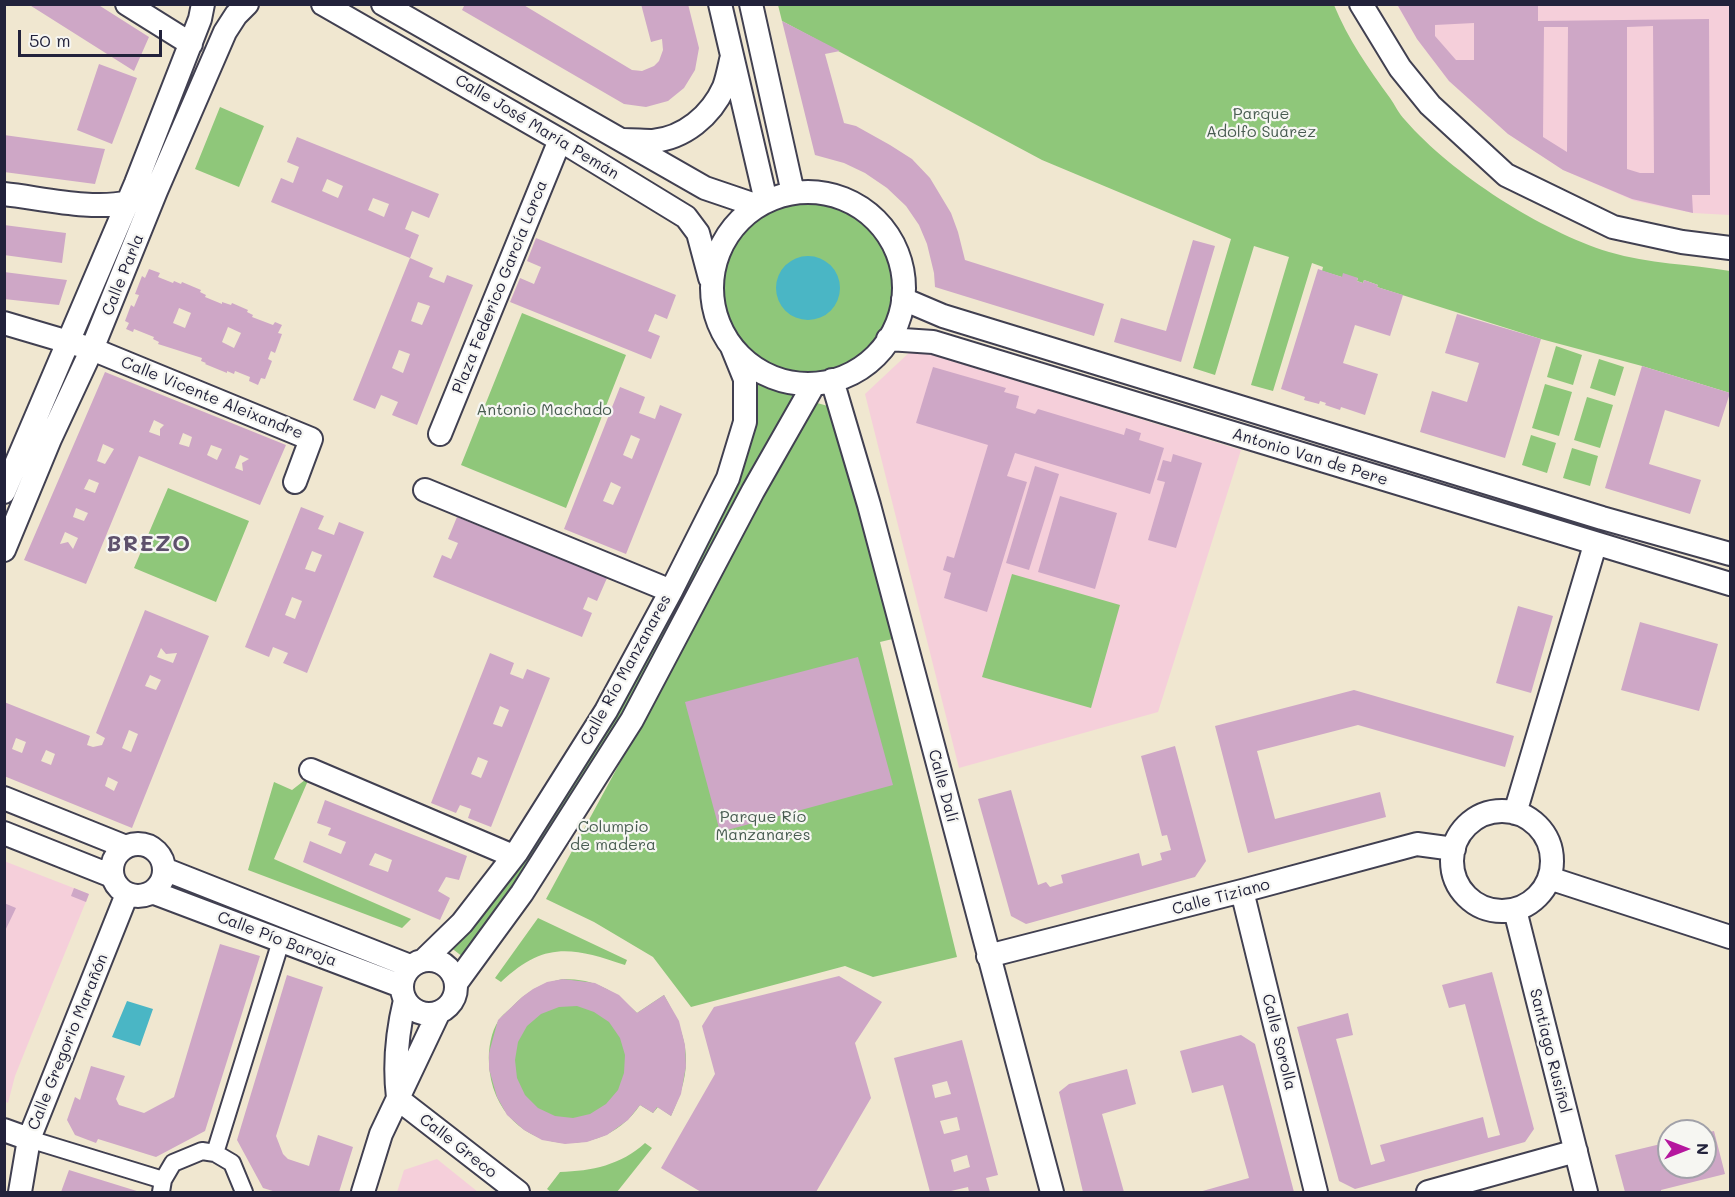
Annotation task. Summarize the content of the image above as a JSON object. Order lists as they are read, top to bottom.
{
  "streets": {
    "street": [
      "Calle José María Pemán",
      "Calle Parla",
      "Plaza Federico García Lorca",
      "Calle Vicente Aleixandre",
      "Antonio Van de Pere",
      "Calle Río Manzanares",
      "Calle Dalí",
      "Calle Tiziano",
      "Calle Pío Baroja",
      "Calle Gregorio Marañón",
      "Calle Sorolla",
      "Santiago Rusiñol",
      "Calle Greco"
    ]
  },
  "crossings": [
    ["Calle José María Pemán", "Plaza Federico García Lorca"],
    ["Calle José María Pemán", "Antonio Van de Pere"],
    ["Calle José María Pemán", "Calle Río Manzanares"],
    ["Calle José María Pemán", "Calle Dalí"],
    ["Calle Parla", "Calle Vicente Aleixandre"],
    ["Antonio Van de Pere", "Calle Río Manzanares"],
    ["Antonio Van de Pere", "Calle Dalí"],
    ["Calle Río Manzanares", "Calle Dalí"],
    ["Calle Río Manzanares", "Calle Pío Baroja"],
    ["Calle Dalí", "Calle Tiziano"],
    ["Calle Tiziano", "Calle Sorolla"],
    ["Calle Tiziano", "Santiago Rusiñol"],
    ["Calle Pío Baroja", "Calle Gregorio Marañón"]
  ],
  "districts": ["BREZO"],
  "parks": [
    "Parque Adolfo Suárez",
    "Antonio Machado",
    "Parque Río Manzanares",
    "Columpio de madera"
  ],
  "scale_bar": "50 m",
  "north": "right"
}
